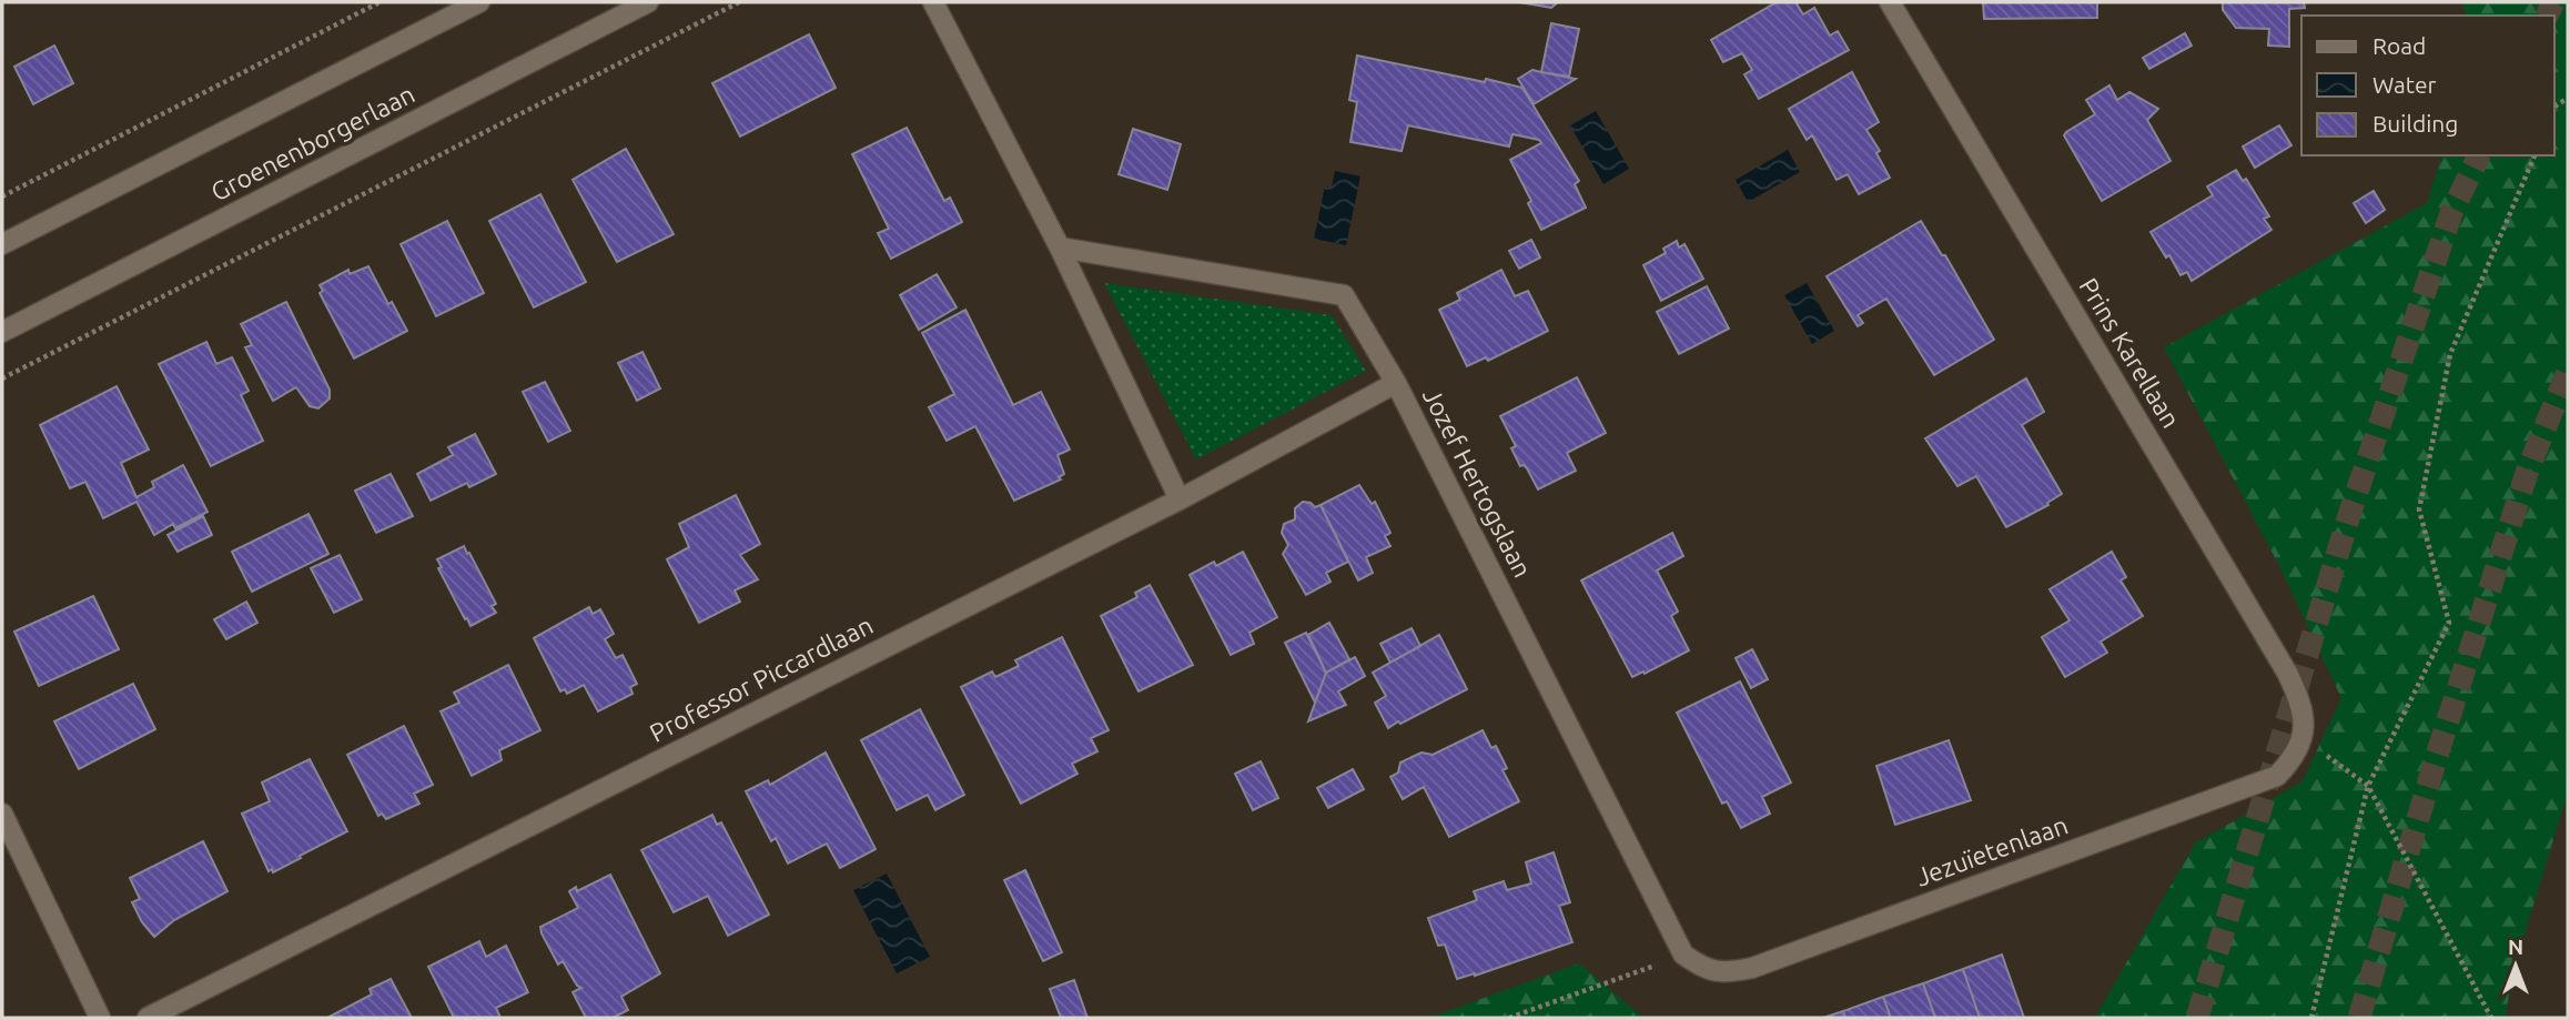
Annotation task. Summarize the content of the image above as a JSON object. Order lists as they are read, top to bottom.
{
  "streets": {
    "street": [
      "Groenenborgerlaan",
      "Prins Karellaan",
      "Jozef Hertogslaan",
      "Professor Piccardlaan",
      "Jezuïetenlaan"
    ]
  },
  "crossings": [
    ["Prins Karellaan", "Jezuïetenlaan"],
    ["Jozef Hertogslaan", "Professor Piccardlaan"],
    ["Jozef Hertogslaan", "Jezuïetenlaan"]
  ],
  "legend": ["Road", "Water", "Building"],
  "north": "top"
}
